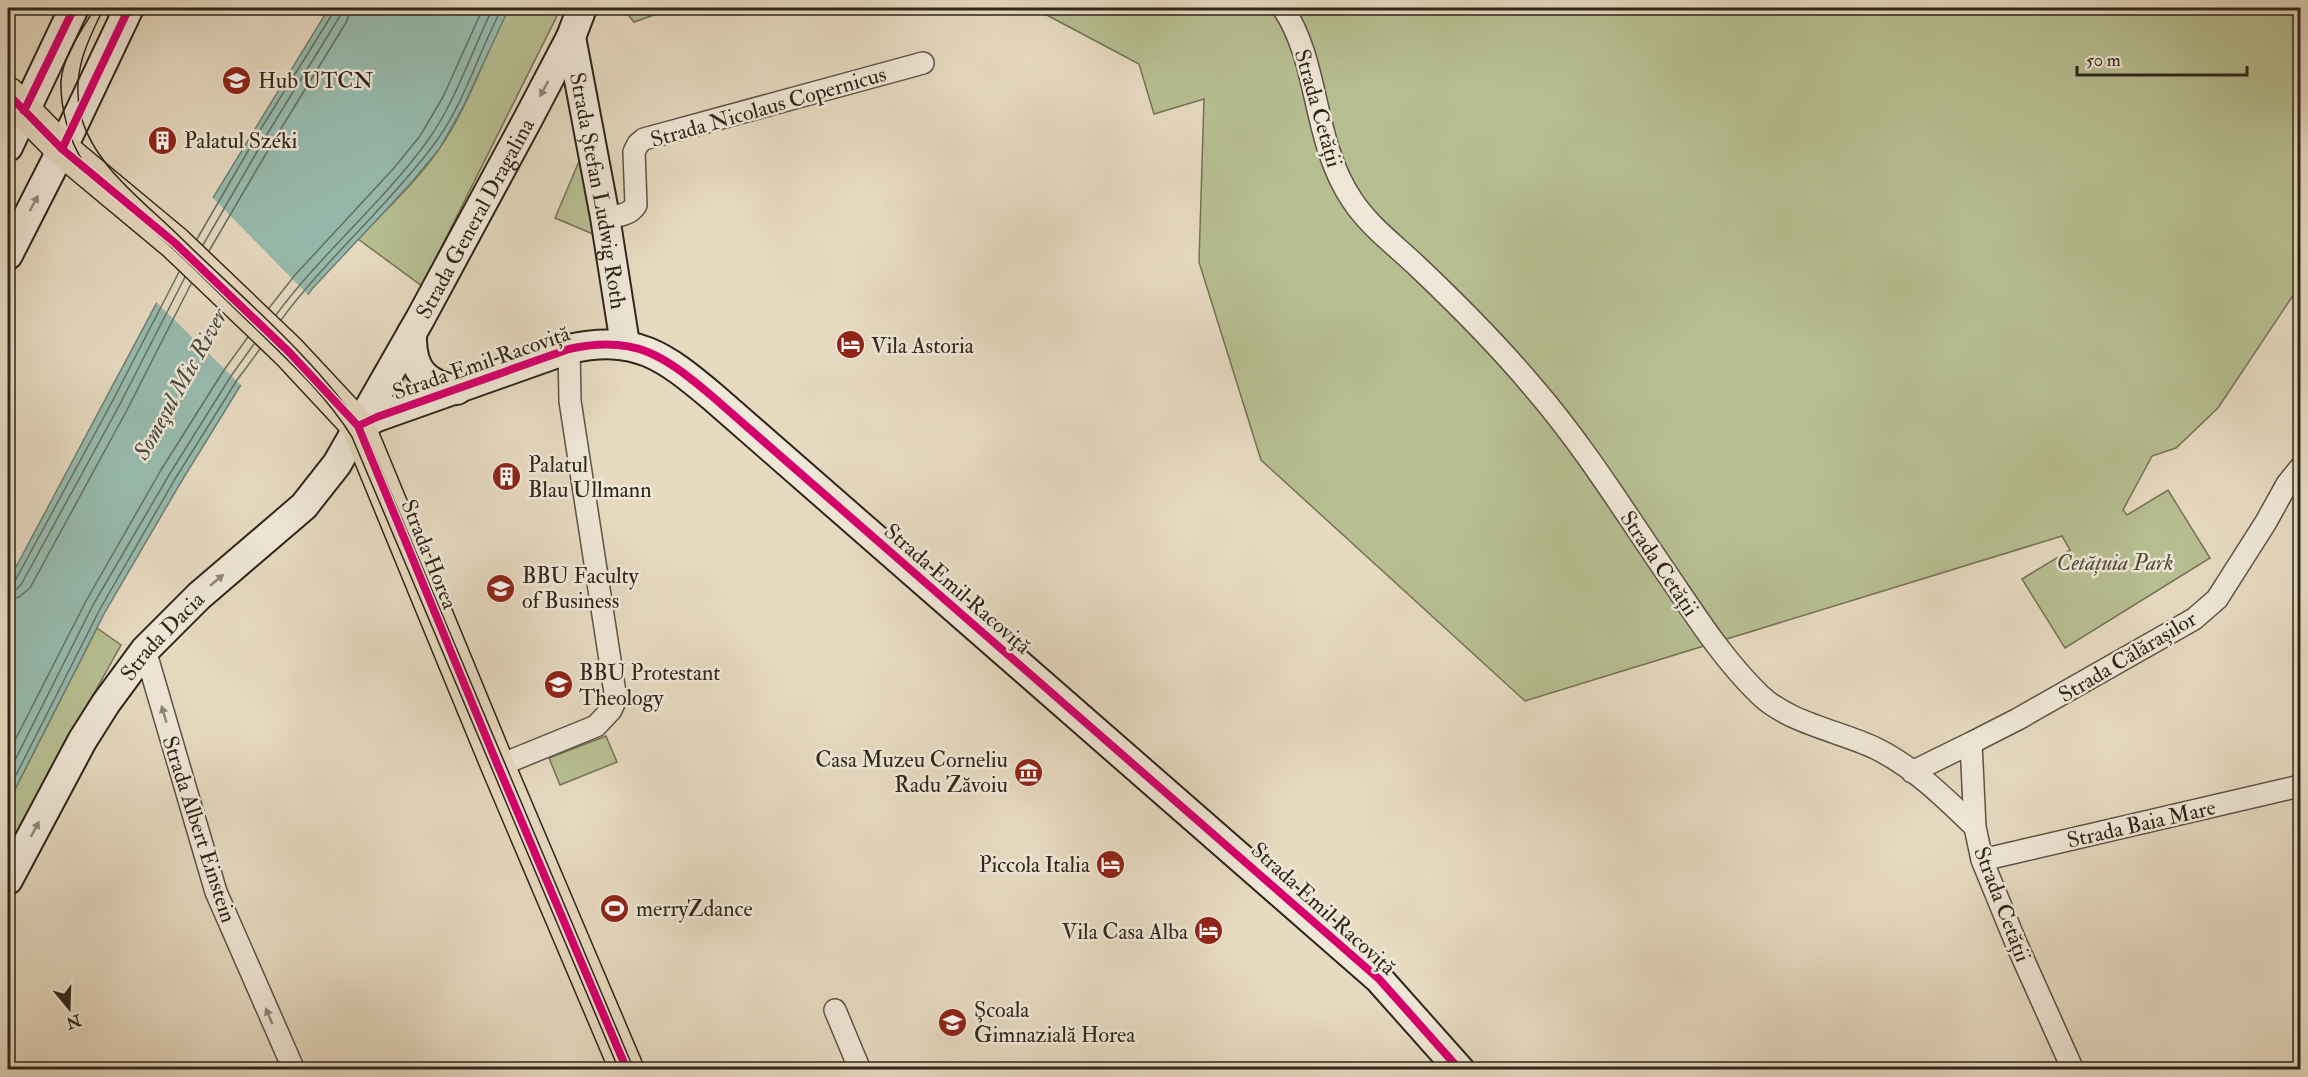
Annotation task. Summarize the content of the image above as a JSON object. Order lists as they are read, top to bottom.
{
  "streets": {
    "main road": ["Strada Horea"],
    "street": [
      "Strada Nicolaus Copernicus",
      "Strada Cetății",
      "Strada Ștefan Ludwig Roth",
      "Strada General Dragalina",
      "Strada Emil Racoviță",
      "Strada Dacia",
      "Strada Călărașilor",
      "Strada Baia Mare",
      "Strada Albert Einstein"
    ]
  },
  "crossings": [
    ["Strada Nicolaus Copernicus", "Strada Ștefan Ludwig Roth"],
    ["Strada Cetății", "Strada Călărașilor"],
    ["Strada Cetății", "Strada Baia Mare"],
    ["Strada Ștefan Ludwig Roth", "Strada General Dragalina"],
    ["Strada Ștefan Ludwig Roth", "Strada Emil Racoviță"],
    ["Strada General Dragalina", "Strada Emil Racoviță"],
    ["Strada General Dragalina", "Strada Horea"],
    ["Strada General Dragalina", "Strada Dacia"],
    ["Strada Emil Racoviță", "Strada Horea"],
    ["Strada Emil Racoviță", "Strada Dacia"],
    ["Strada Horea", "Strada Dacia"],
    ["Strada Dacia", "Strada Albert Einstein"]
  ],
  "one_way": ["Strada General Dragalina", "Strada Dacia", "Strada Albert Einstein"],
  "water": ["Someşul Mic River"],
  "parks": ["Cetățuia Park"],
  "places": {
    "school or university": [
      "Hub UTCN",
      "BBU Faculty of Business",
      "BBU Protestant Theology",
      "Şcoala Gimnazială Horea"
    ],
    "building": ["Palatul Széki", "Palatul Blau Ullmann"],
    "hotel": ["Vila Astoria", "Piccola Italia", "Vila Casa Alba"],
    "museum": ["Casa Muzeu Corneliu Radu Zăvoiu"],
    "sports": ["merryZdance"]
  },
  "scale_bar": "50 m",
  "north": "bottom"
}
